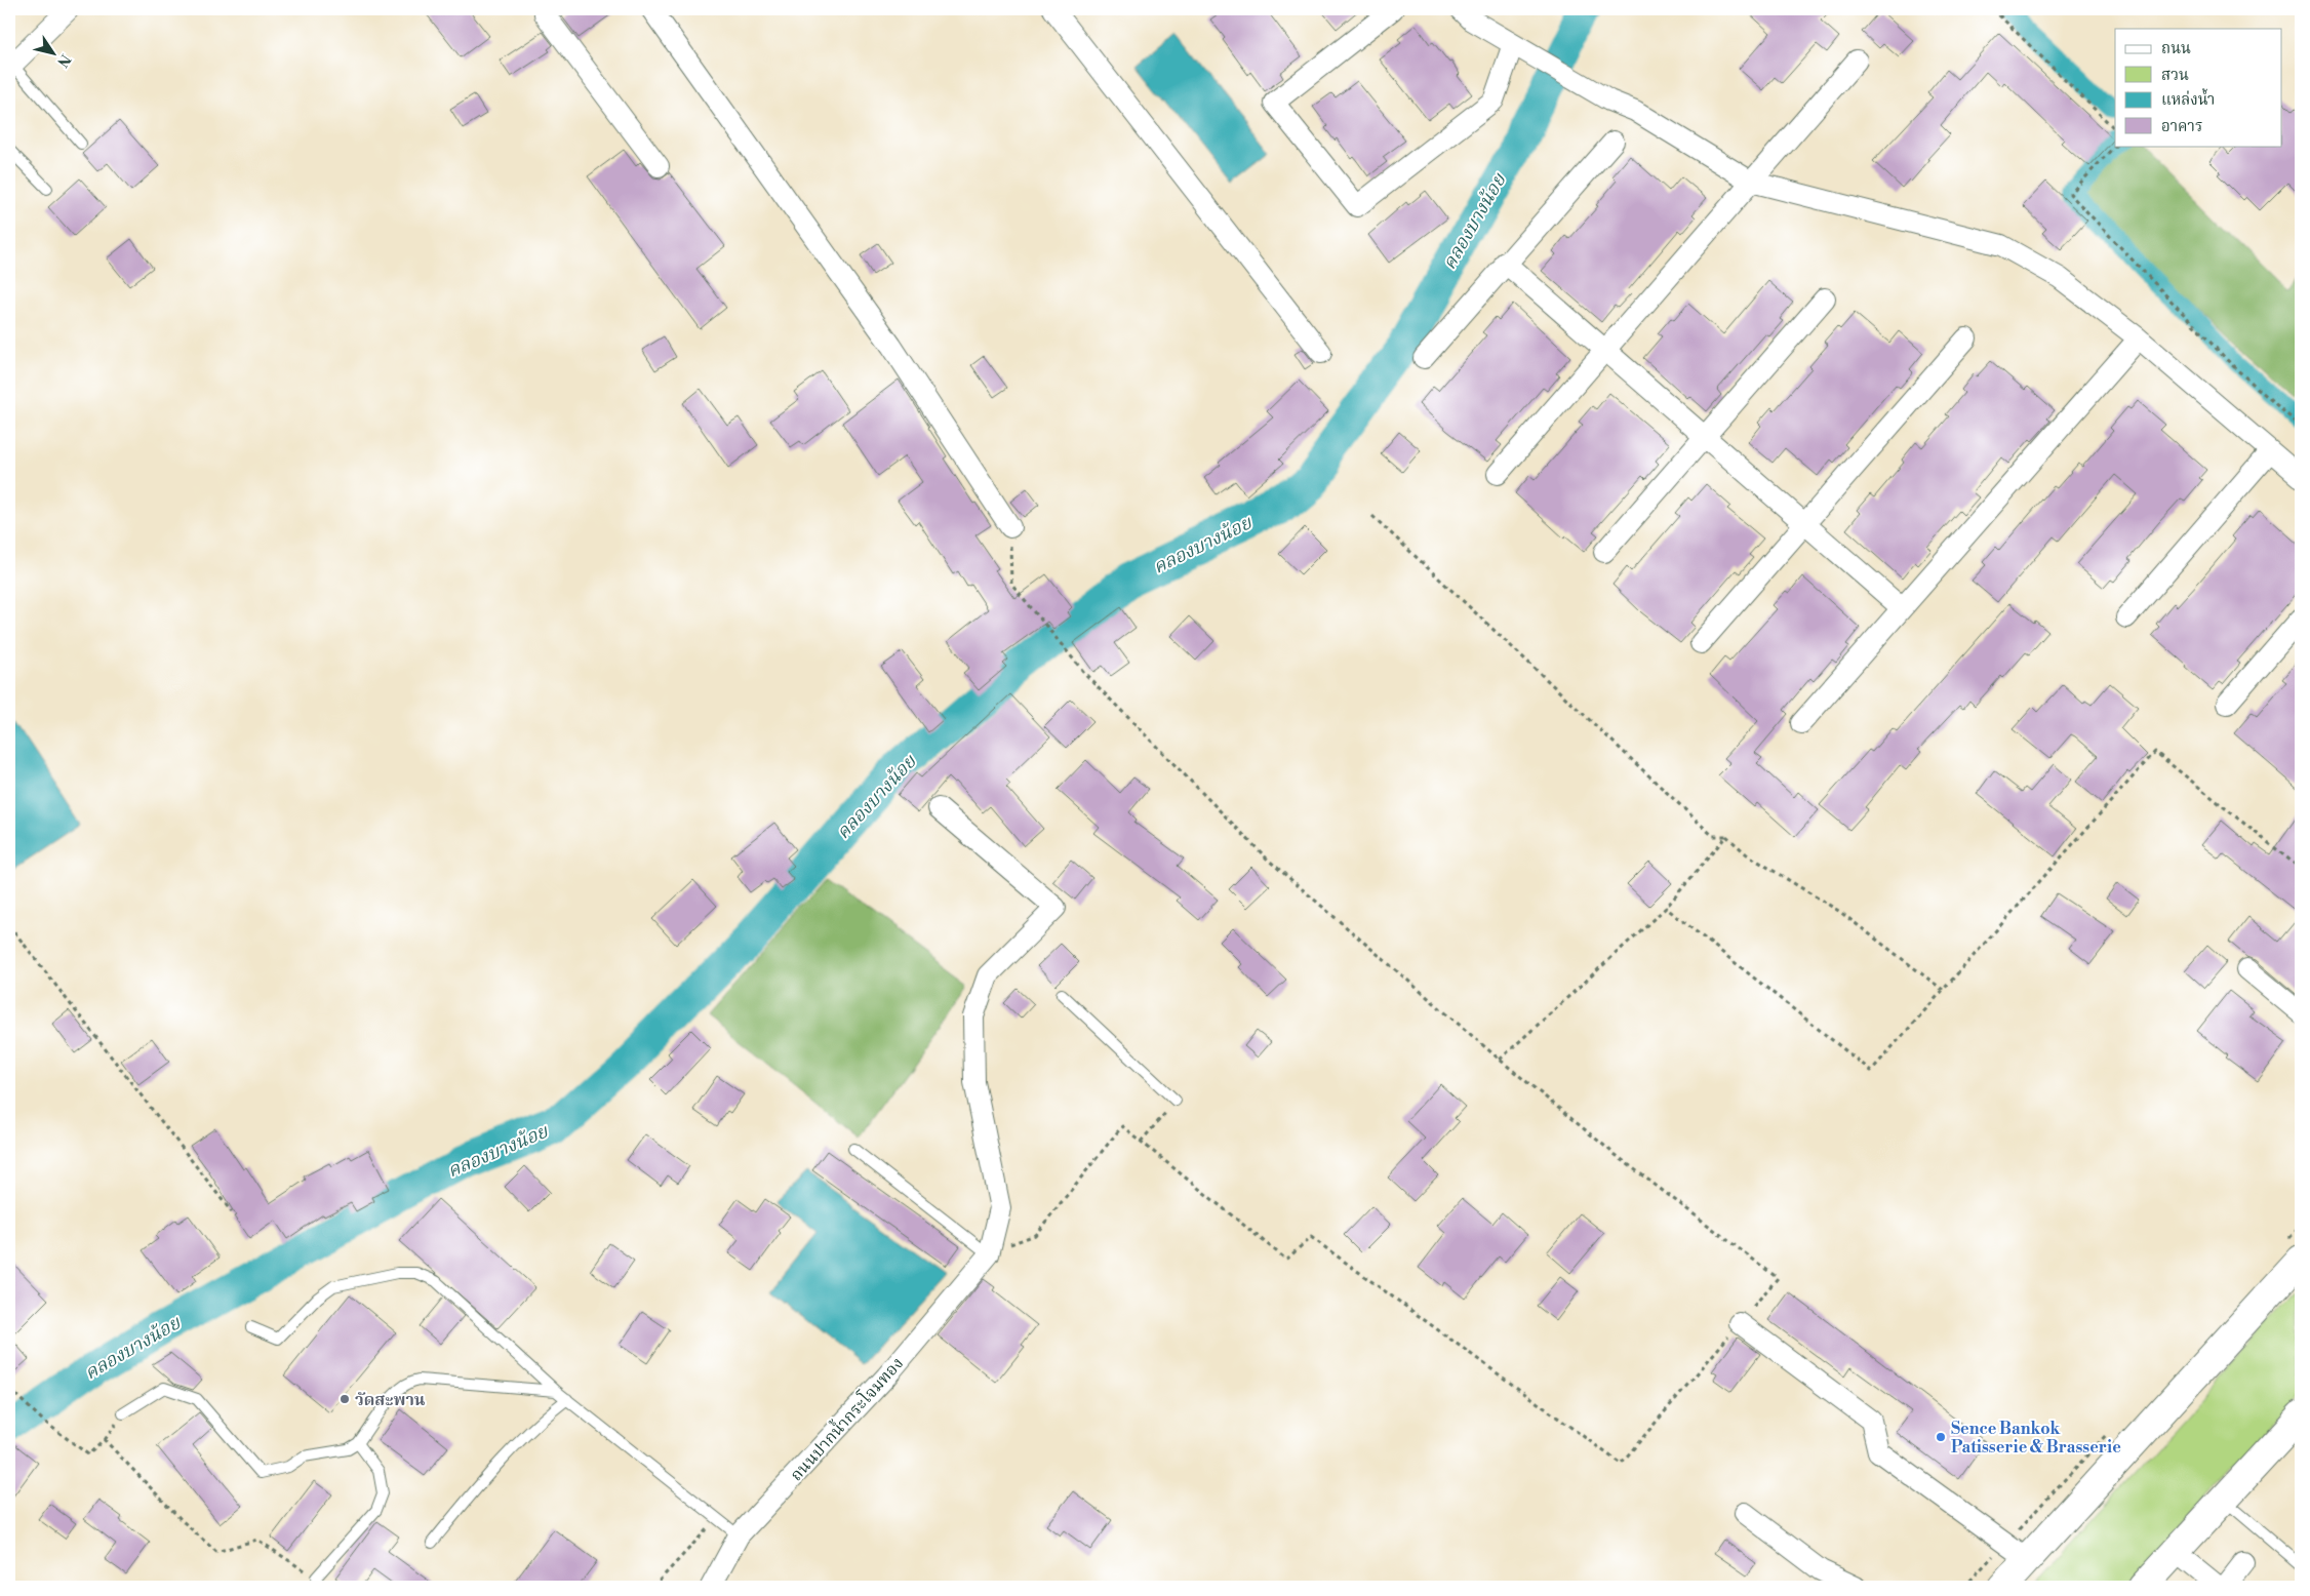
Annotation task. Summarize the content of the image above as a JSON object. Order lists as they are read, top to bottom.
{
  "streets": {
    "street": ["ถนนปากน้ำกระโจมทอง"]
  },
  "water": ["คลองบางน้อย"],
  "places": ["วัดสะพาน", "Sence Bankok Patisserie & Brasserie"],
  "legend": [
    "ถนน",
    "สวน",
    "แหล่งน้ำ",
    "อาคาร"
  ],
  "north": "bottom right"
}
